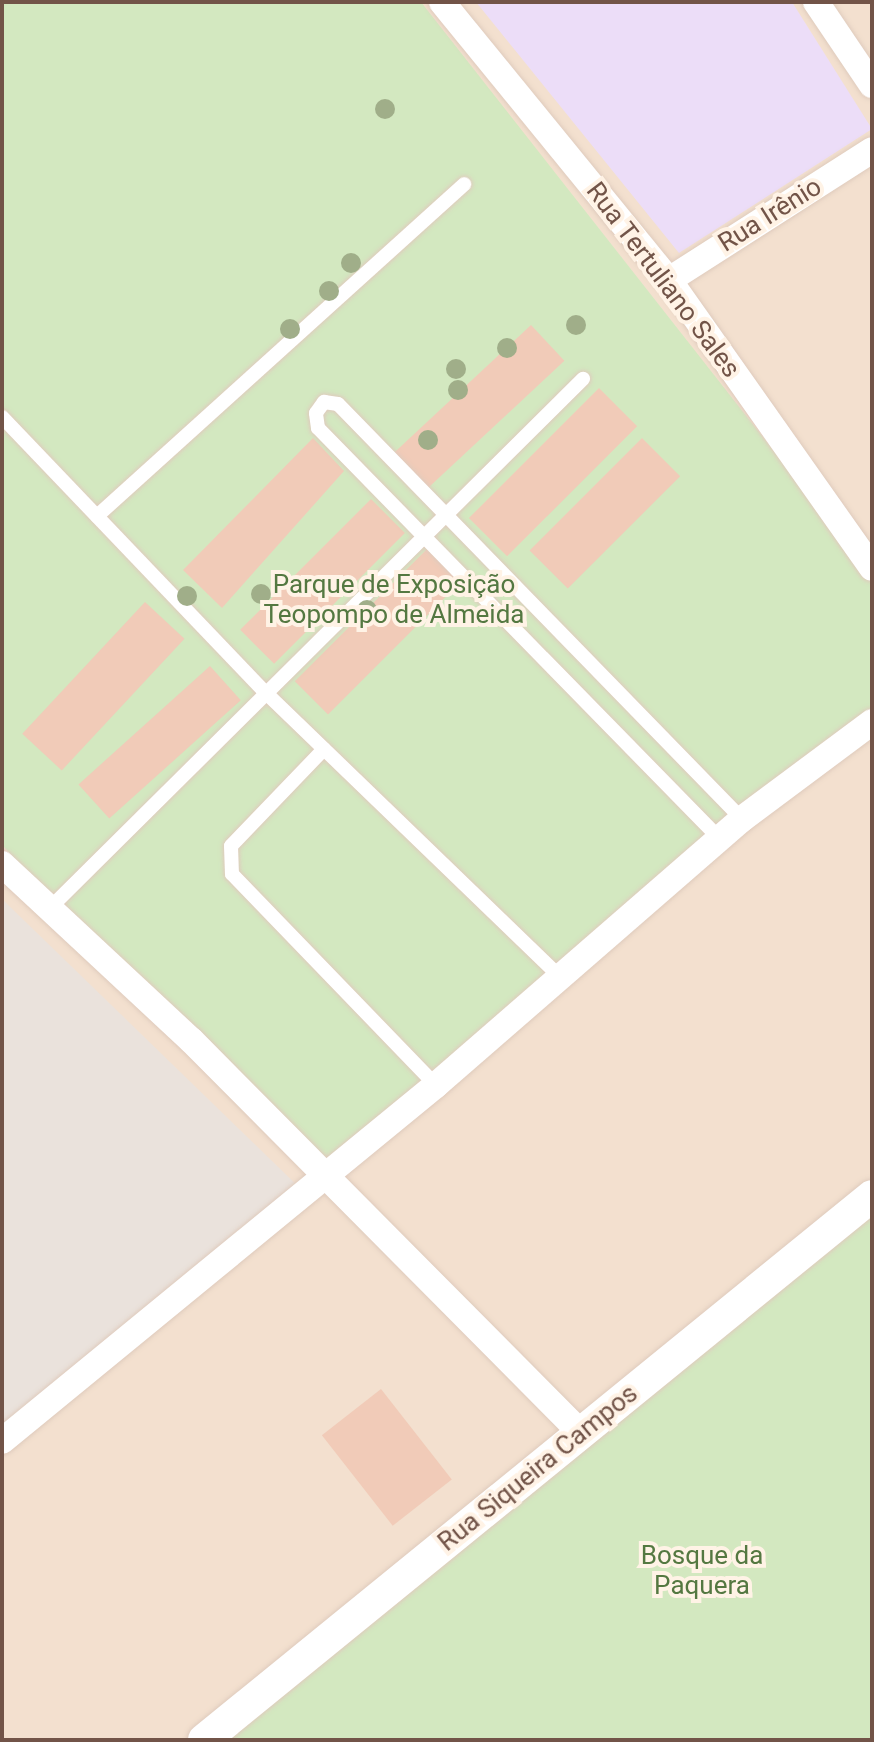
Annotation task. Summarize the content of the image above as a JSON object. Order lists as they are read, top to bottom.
{
  "streets": {
    "street": ["Rua Irênio", "Rua Tertuliano Sales", "Rua Siqueira Campos"]
  },
  "crossings": [
    ["Rua Irênio", "Rua Tertuliano Sales"]
  ],
  "parks": ["Parque de Exposição Teopompo de Almeida", "Bosque da Paquera"]
}
